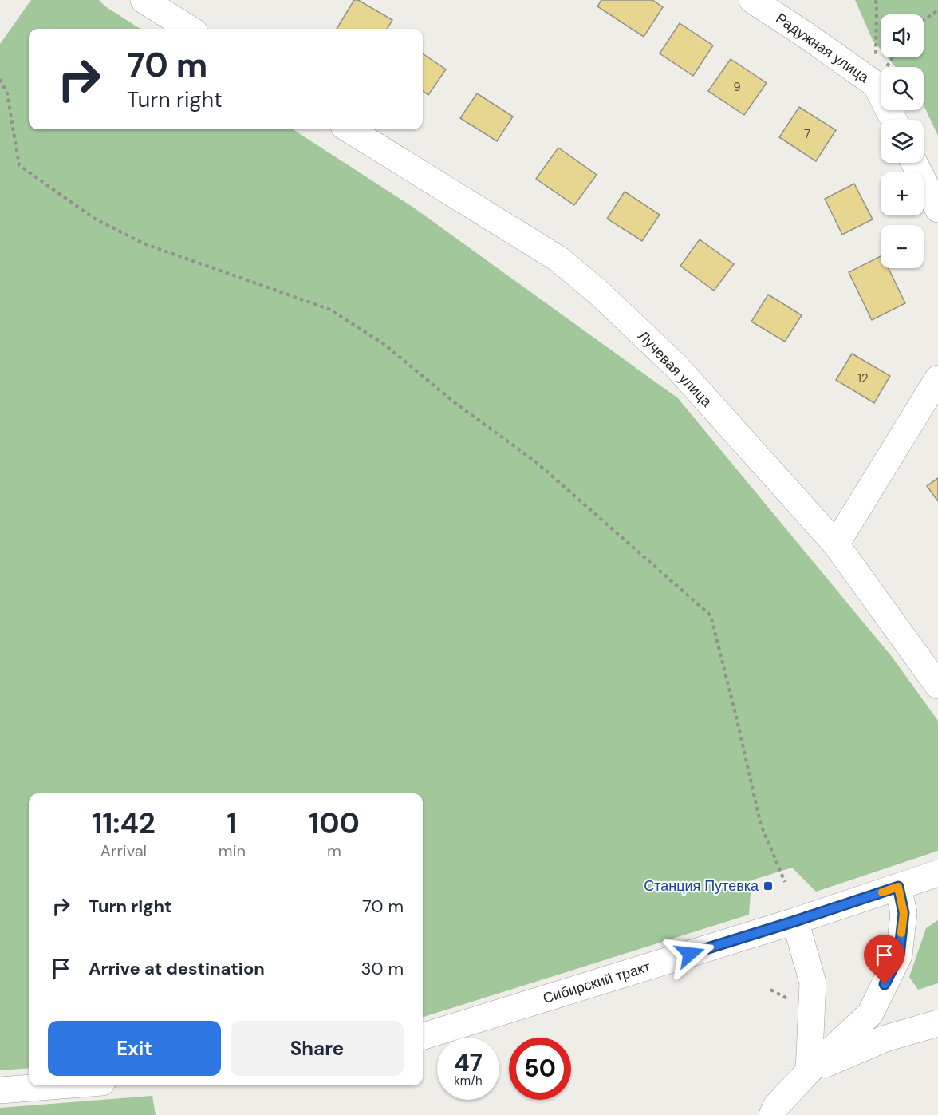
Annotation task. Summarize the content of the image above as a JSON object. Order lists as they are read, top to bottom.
{
  "streets": {
    "street": ["Радужная улица", "Лучевая улица", "Сибирский тракт"]
  },
  "places": {
    "transit": ["Станция Путевка"]
  },
  "house_numbers": ["9", "7", "12"],
  "page": {
    "map_buttons": ["+", "−"],
    "turn": ["70 m", "Turn right"],
    "eta": [
      "11:42",
      "Arrival",
      "1",
      "min",
      "100",
      "m"
    ],
    "list": [
      {
        "name": "Turn right",
        "value": "70 m"
      },
      {
        "name": "Arrive at destination",
        "value": "30 m"
      }
    ],
    "buttons": ["Exit", "Share"],
    "speed": "47 km/h",
    "limit": "50"
  }
}
